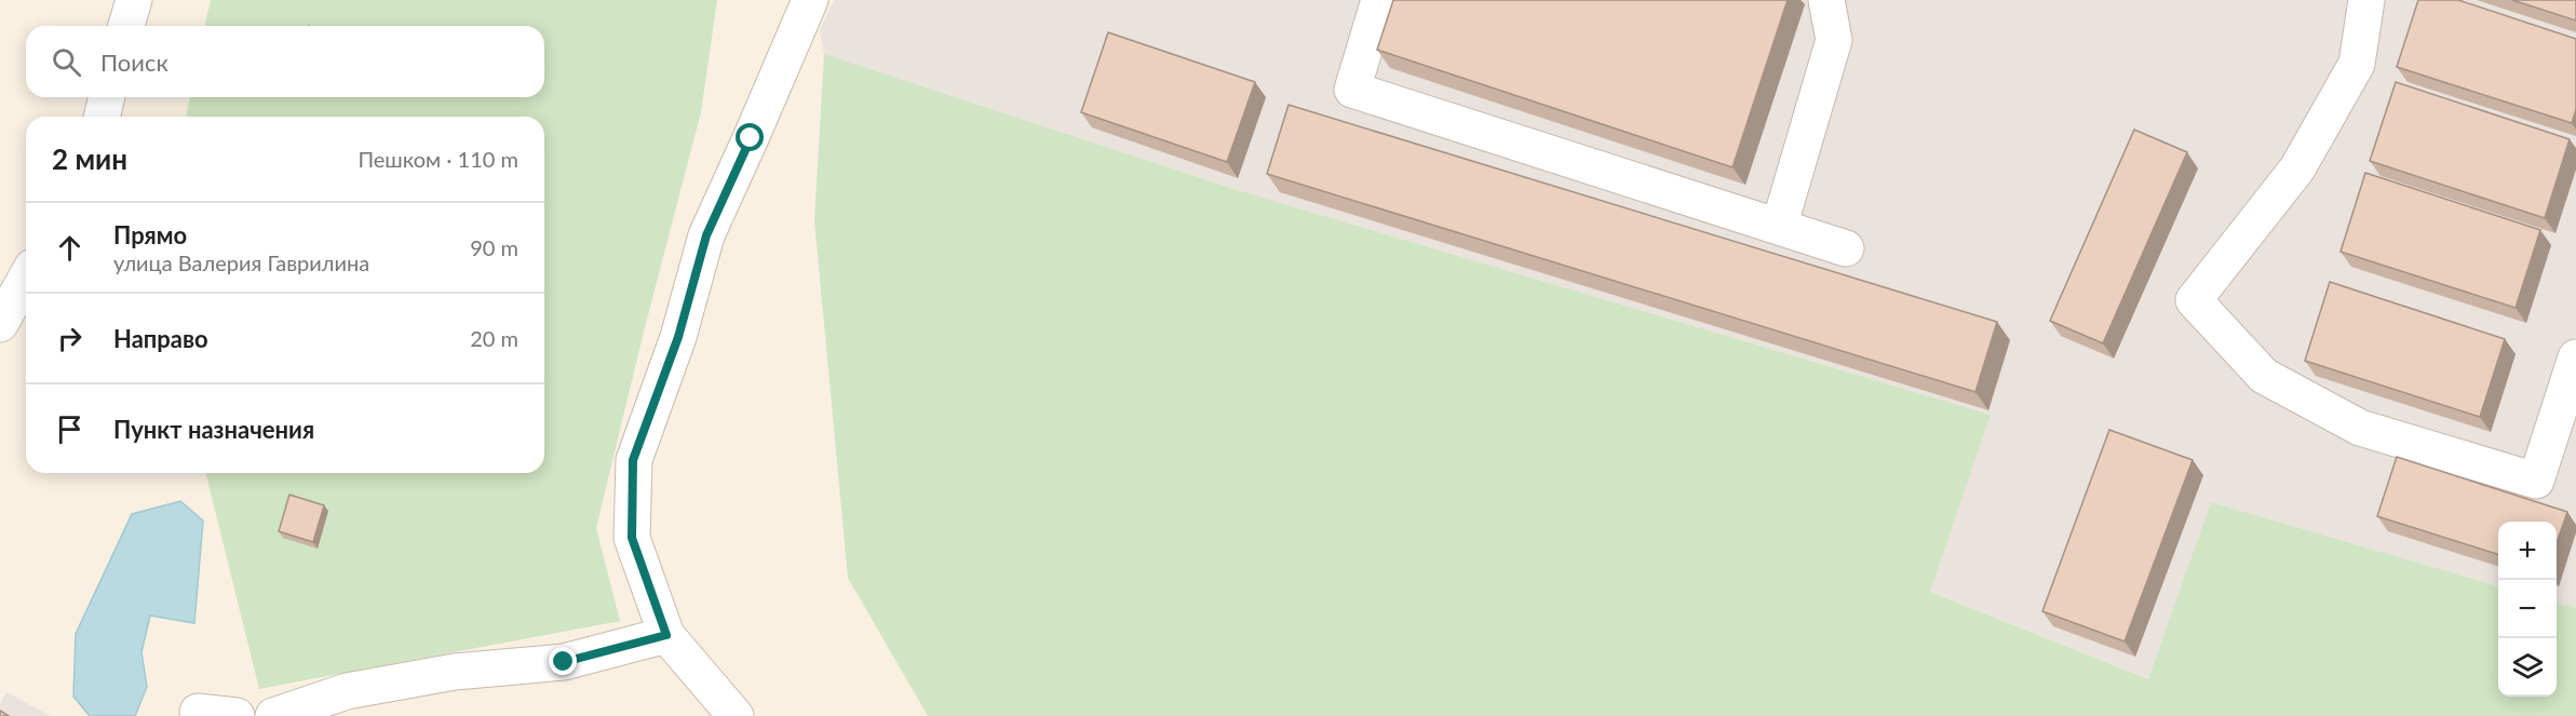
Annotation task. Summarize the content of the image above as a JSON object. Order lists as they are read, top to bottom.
{
  "page": {
    "search": "Поиск",
    "heading": ["2 мин", "Пешком · 110 m"],
    "list": [
      ["Прямо", "улица Валерия Гаврилина", "90 m"],
      ["Направо", "20 m"],
      "Пункт назначения"
    ],
    "map_buttons": ["+", "−"]
  }
}
